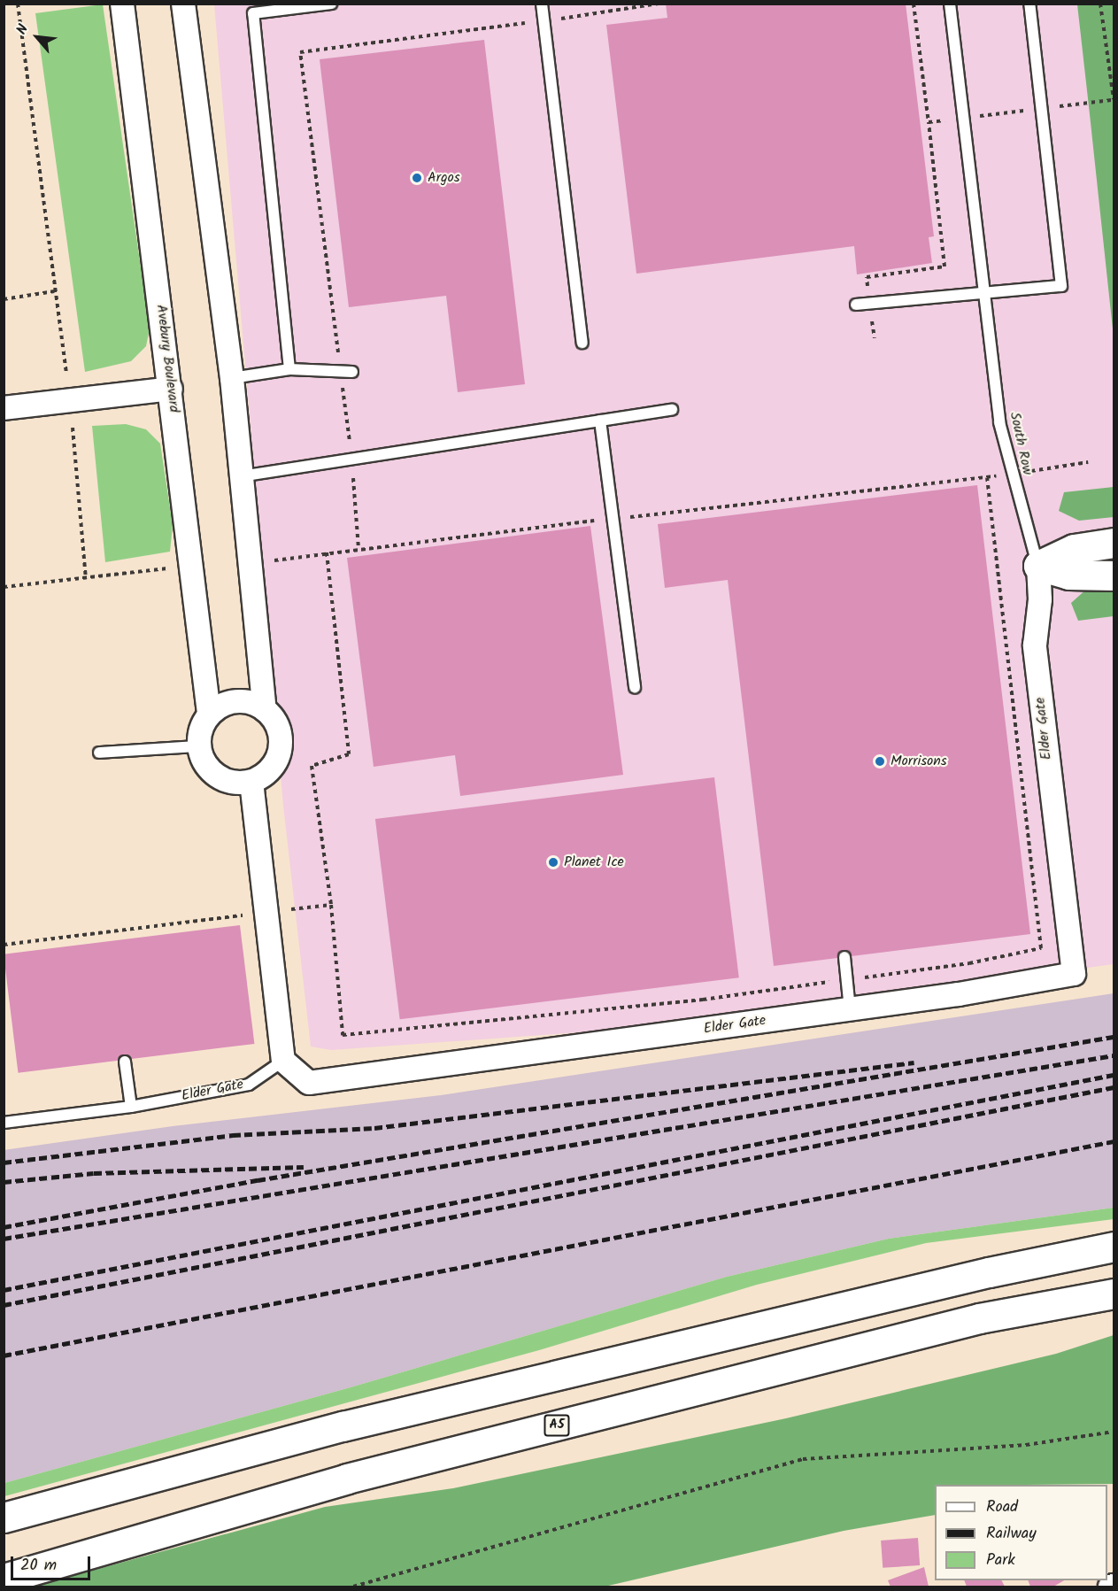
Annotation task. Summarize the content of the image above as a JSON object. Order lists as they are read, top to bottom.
{
  "streets": {
    "main road": ["A5"],
    "street": ["Avebury Boulevard", "Elder Gate"],
    "lane": ["South Row"]
  },
  "crossings": [
    ["South Row", "Elder Gate"]
  ],
  "places": ["Argos", "Morrisons", "Planet Ice"],
  "legend": ["Road", "Railway", "Park"],
  "scale_bar": "20 m",
  "north": "top left"
}
